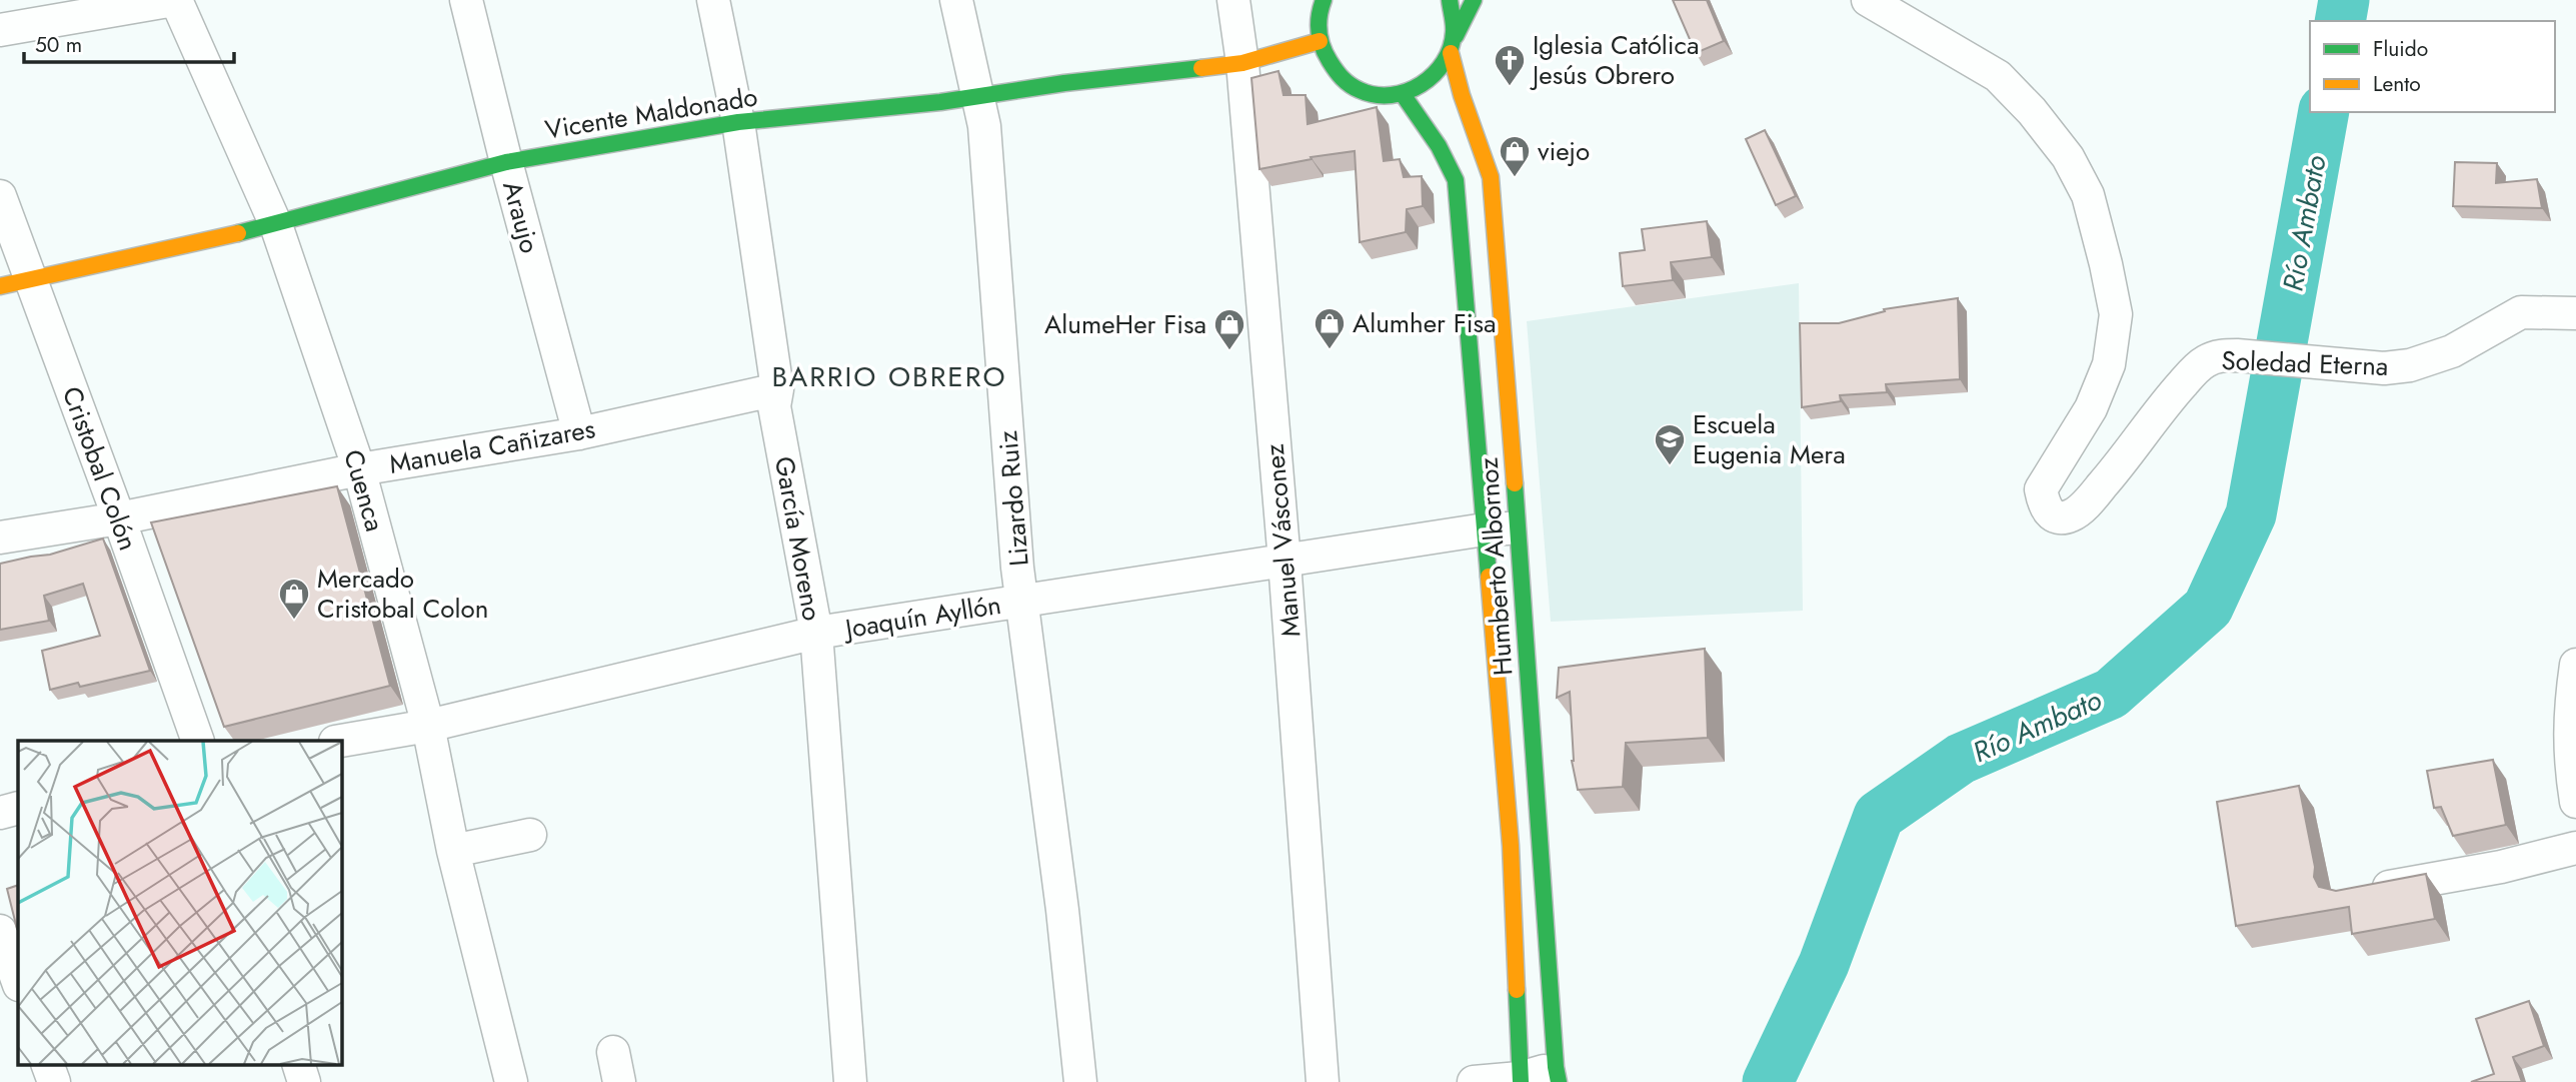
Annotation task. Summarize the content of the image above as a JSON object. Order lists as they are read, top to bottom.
{
  "streets": {
    "main road": ["Vicente Maldonado", "Humberto Albornoz"],
    "street": [
      "Araujo",
      "Soledad Eterna",
      "Manuela Cañizares",
      "Cristobal Colón",
      "Cuenca",
      "Lizardo Ruiz",
      "García Moreno",
      "Manuel Vásconez",
      "Joaquín Ayllón"
    ]
  },
  "crossings": [
    ["Vicente Maldonado", "Araujo"],
    ["Vicente Maldonado", "Cristobal Colón"],
    ["Vicente Maldonado", "Cuenca"],
    ["Vicente Maldonado", "Lizardo Ruiz"],
    ["Vicente Maldonado", "García Moreno"],
    ["Vicente Maldonado", "Manuel Vásconez"],
    ["Araujo", "Manuela Cañizares"],
    ["Manuela Cañizares", "Cristobal Colón"],
    ["Manuela Cañizares", "Cuenca"],
    ["Manuela Cañizares", "García Moreno"],
    ["Cuenca", "Joaquín Ayllón"],
    ["Lizardo Ruiz", "Joaquín Ayllón"],
    ["García Moreno", "Joaquín Ayllón"],
    ["Manuel Vásconez", "Joaquín Ayllón"],
    ["Humberto Albornoz", "Joaquín Ayllón"]
  ],
  "districts": ["BARRIO OBRERO"],
  "water": ["Río Ambato"],
  "places": {
    "church": ["Iglesia Católica Jesús Obrero"],
    "shop": [
      "viejo",
      "Alumher Fisa",
      "AlumeHer Fisa",
      "Mercado Cristobal Colon"
    ],
    "school or university": ["Escuela Eugenia Mera"]
  },
  "legend": ["Fluido", "Lento"],
  "scale_bar": "50 m"
}
